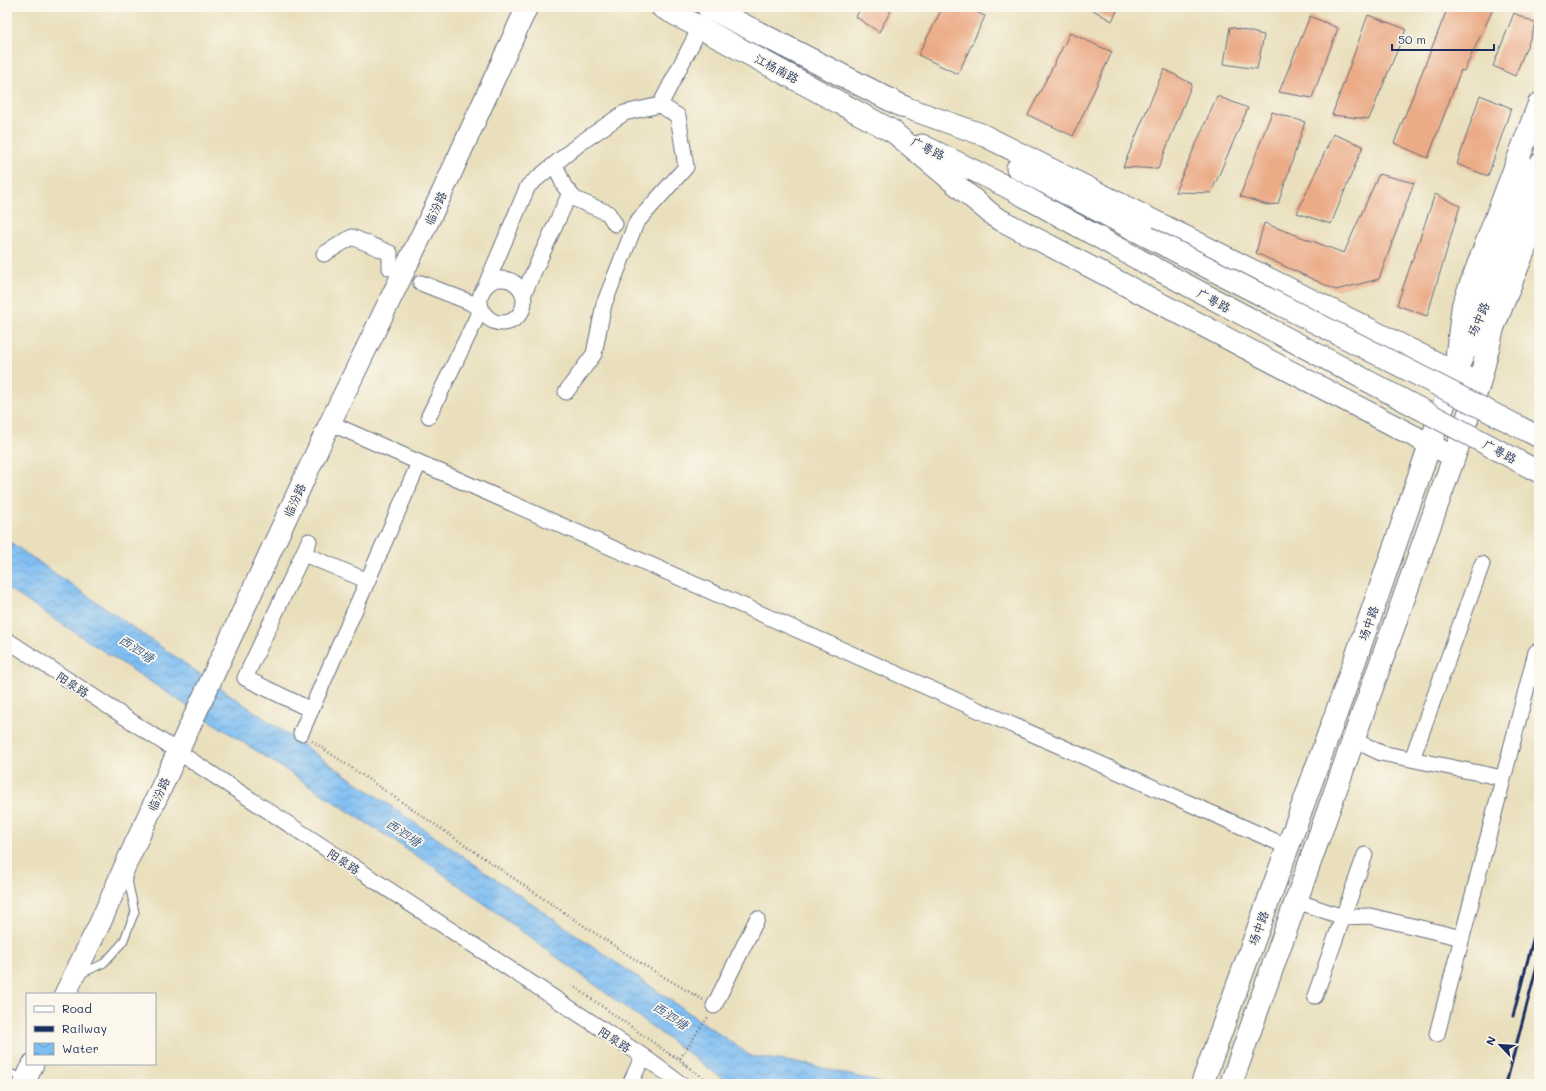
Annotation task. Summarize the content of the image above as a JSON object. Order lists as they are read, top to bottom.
{
  "streets": {
    "main road": [
      "江杨南路",
      "广粤路",
      "临汾路",
      "场中路"
    ],
    "street": ["阳泉路"]
  },
  "crossings": [
    ["江杨南路", "广粤路"],
    ["广粤路", "场中路"],
    ["临汾路", "阳泉路"]
  ],
  "water": ["西泗塘"],
  "legend": ["Road", "Railway", "Water"],
  "scale_bar": "50 m",
  "north": "top left"
}
